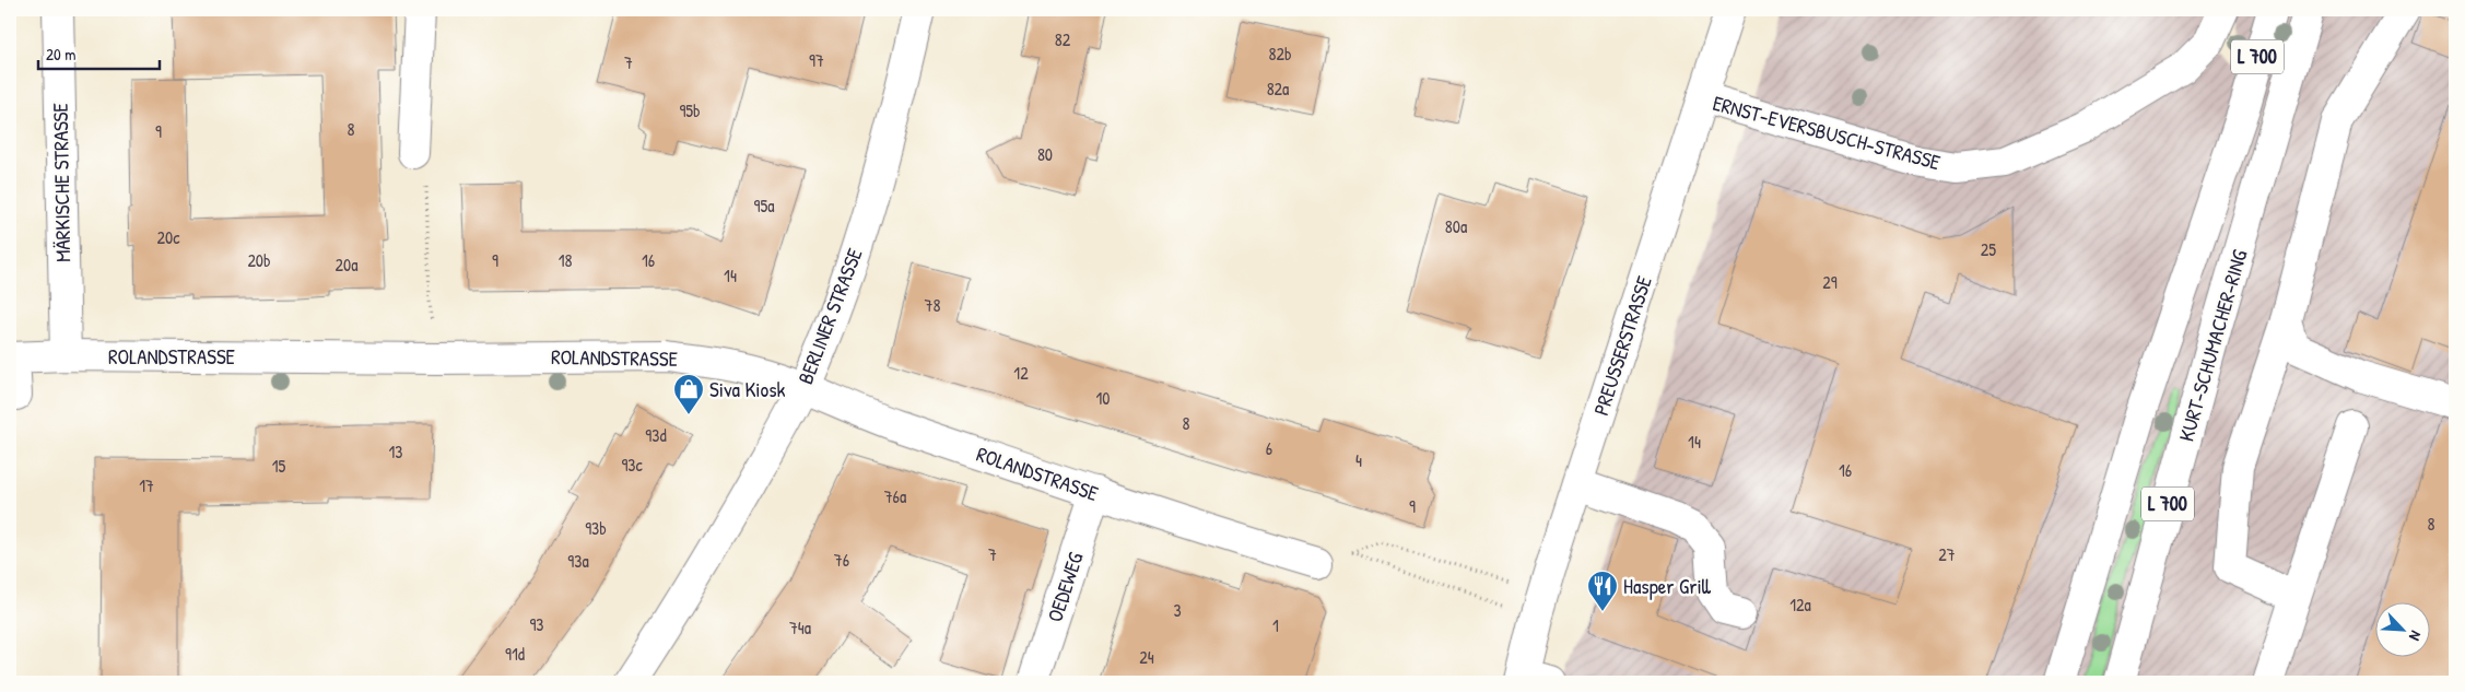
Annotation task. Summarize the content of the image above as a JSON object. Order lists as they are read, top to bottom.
{
  "streets": {
    "street": [
      "L 700",
      "ERNST-EVERSBUSCH-STRASSE",
      "MÄRKISCHE STRASSE",
      "BERLINER STRASSE",
      "PREUSSERSTRASSE",
      "KURT-SCHUMACHER-RING",
      "ROLANDSTRASSE",
      "OEDEWEG"
    ]
  },
  "crossings": [
    ["ERNST-EVERSBUSCH-STRASSE", "PREUSSERSTRASSE"],
    ["MÄRKISCHE STRASSE", "ROLANDSTRASSE"],
    ["BERLINER STRASSE", "ROLANDSTRASSE"],
    ["ROLANDSTRASSE", "OEDEWEG"]
  ],
  "places": {
    "shop": ["Siva Kiosk"],
    "restaurant": ["Hasper Grill"]
  },
  "house_numbers": [
    "82",
    "82b",
    "97",
    "7",
    "82a",
    "95b",
    "8",
    "9",
    "80",
    "95a",
    "80a",
    "20c",
    "25",
    "20b",
    "9",
    "18",
    "16",
    "20a",
    "14",
    "29",
    "78",
    "12",
    "10",
    "8",
    "93d",
    "14",
    "6",
    "13",
    "4",
    "93c",
    "15",
    "16",
    "17",
    "76a",
    "9",
    "8",
    "93b",
    "7",
    "27",
    "76",
    "93a",
    "12a",
    "3",
    "93",
    "1",
    "74a",
    "91d",
    "24"
  ],
  "scale_bar": "20 m",
  "north": "bottom right"
}
